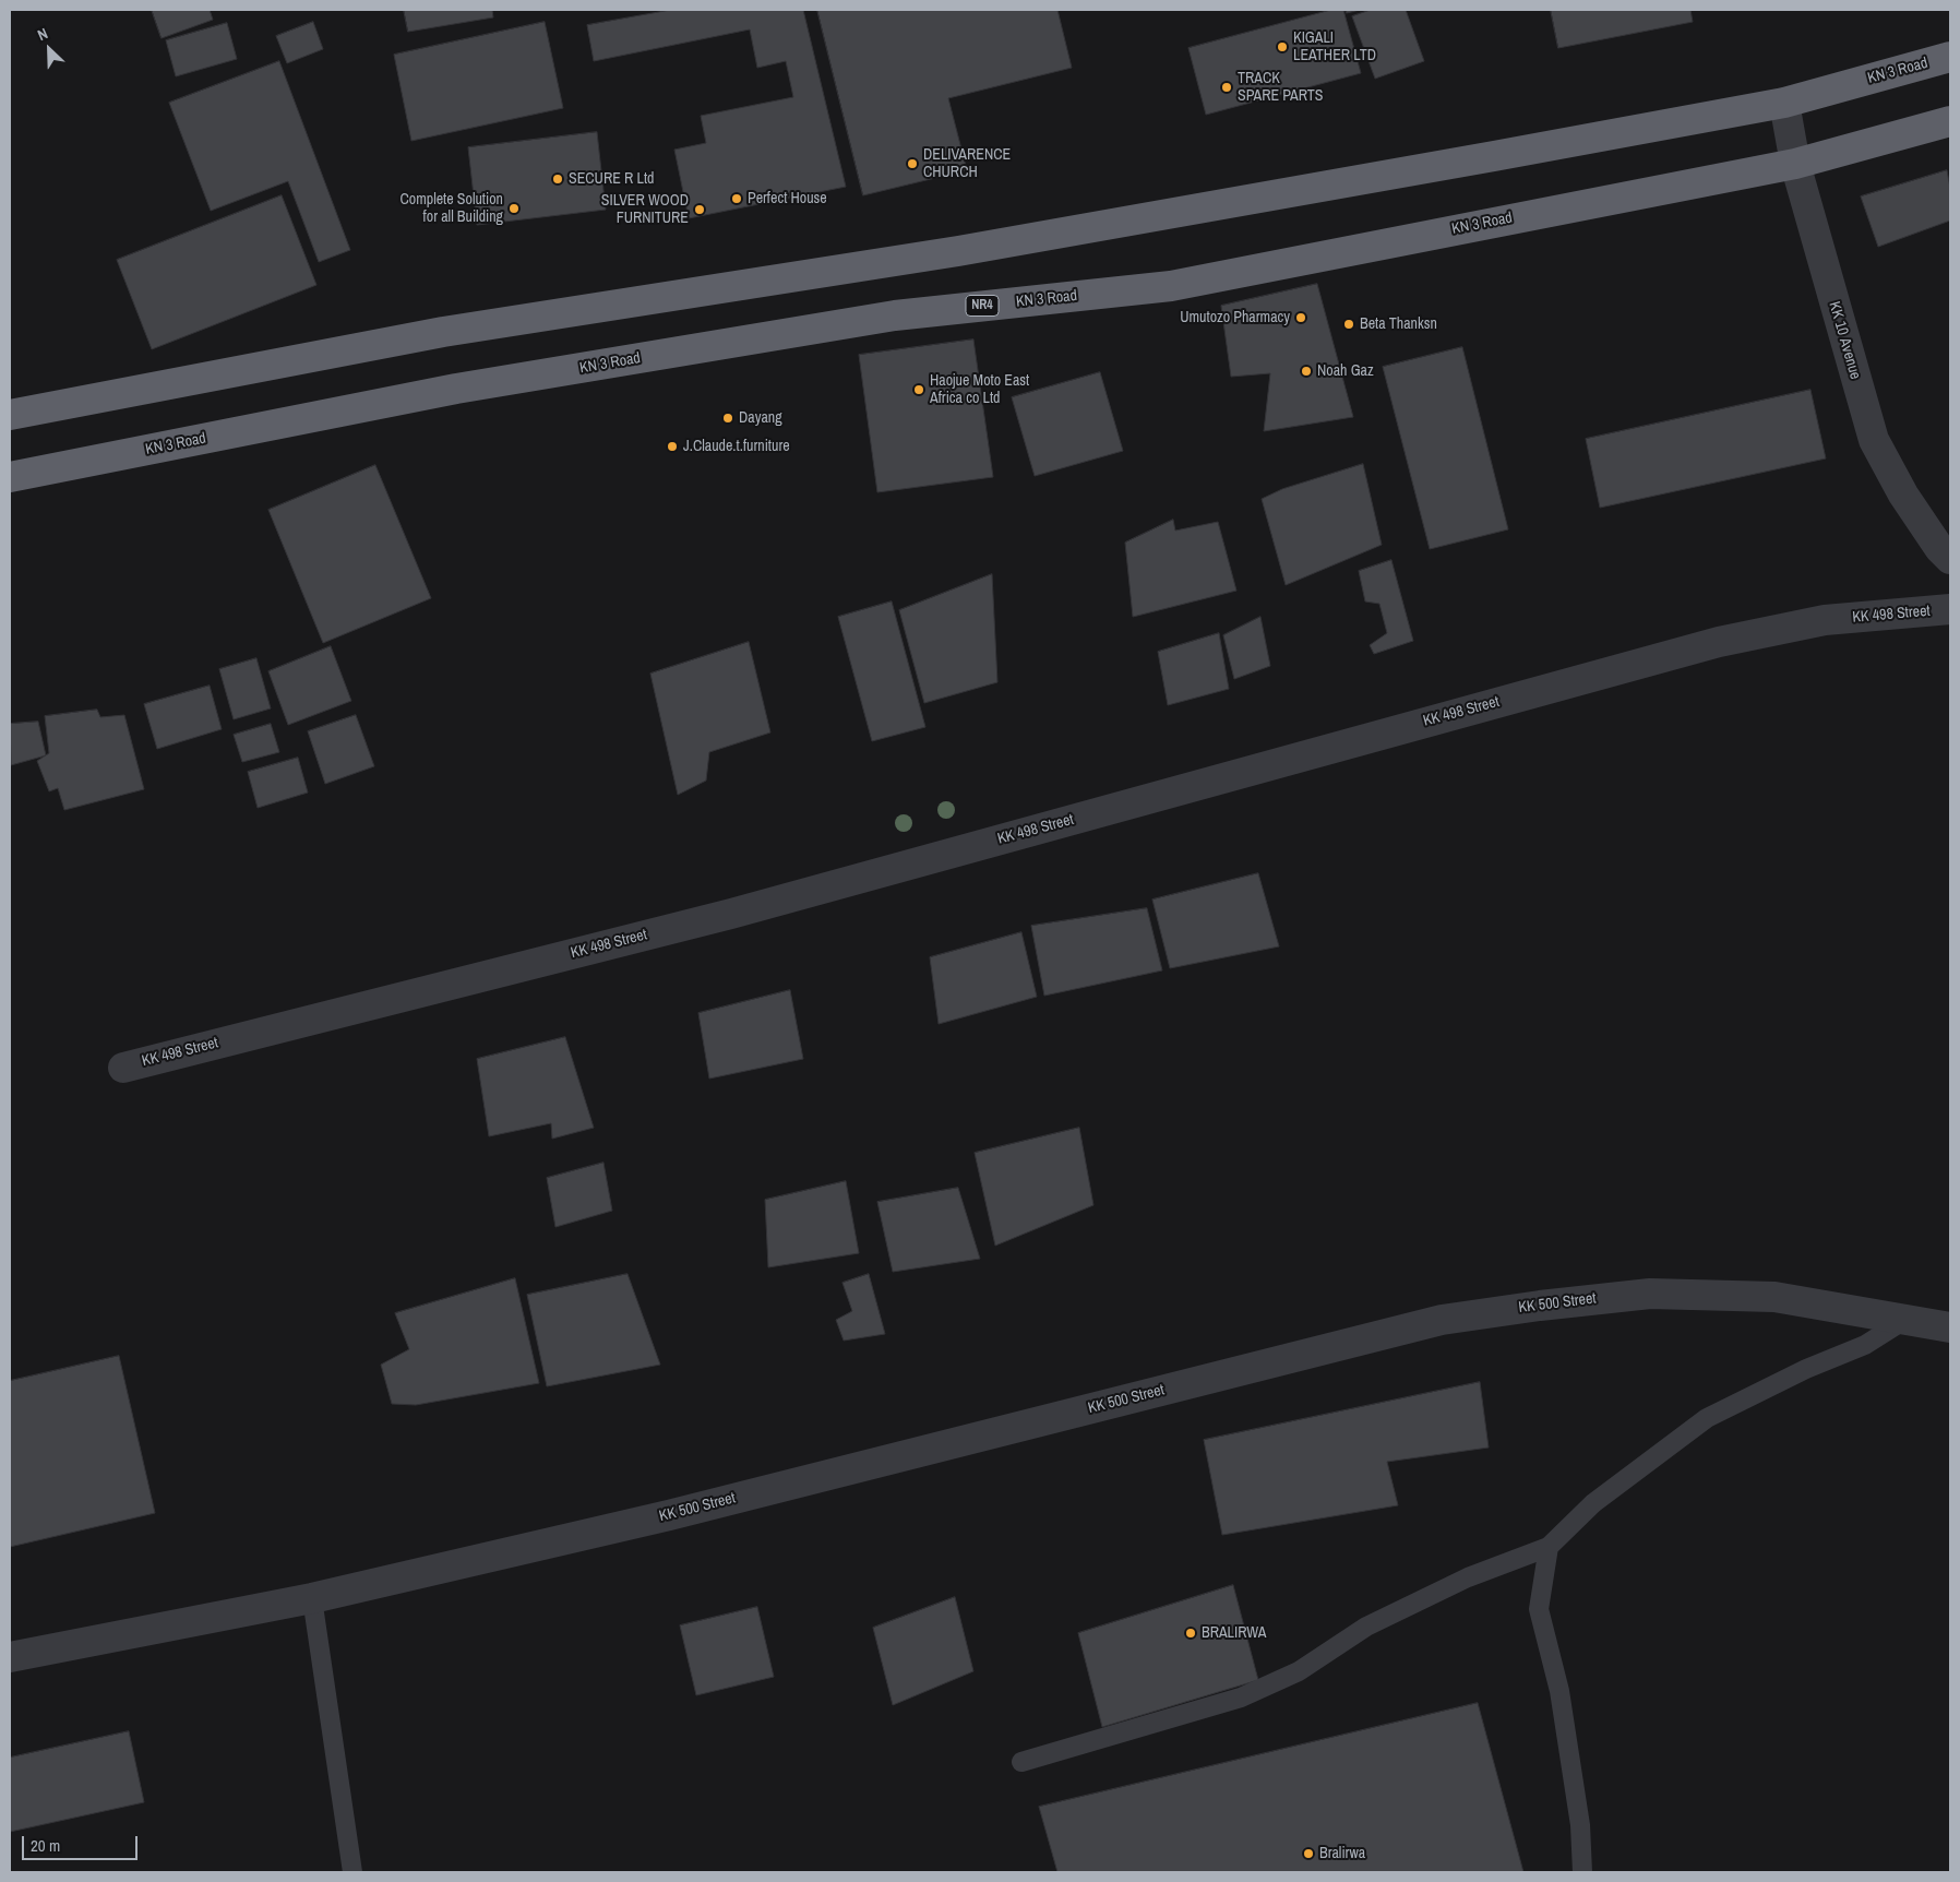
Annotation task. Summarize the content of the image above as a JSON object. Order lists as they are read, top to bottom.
{
  "streets": {
    "highway": ["KN 3 Road", "NR4"],
    "street": ["KK 10 Avenue", "KK 498 Street", "KK 500 Street"]
  },
  "crossings": [
    ["KN 3 Road", "KK 10 Avenue"]
  ],
  "places": [
    "KIGALI LEATHER LTD",
    "TRACK SPARE PARTS",
    "DELIVARENCE CHURCH",
    "SECURE R Ltd",
    "Perfect House",
    "Complete Solution for all Building",
    "SILVER WOOD FURNITURE",
    "Umutozo Pharmacy",
    "Beta Thanksn",
    "Noah Gaz",
    "Haojue Moto East Africa co Ltd",
    "Dayang",
    "J.Claude.t.furniture",
    "BRALIRWA",
    "Bralirwa"
  ],
  "scale_bar": "20 m",
  "north": "top left"
}
